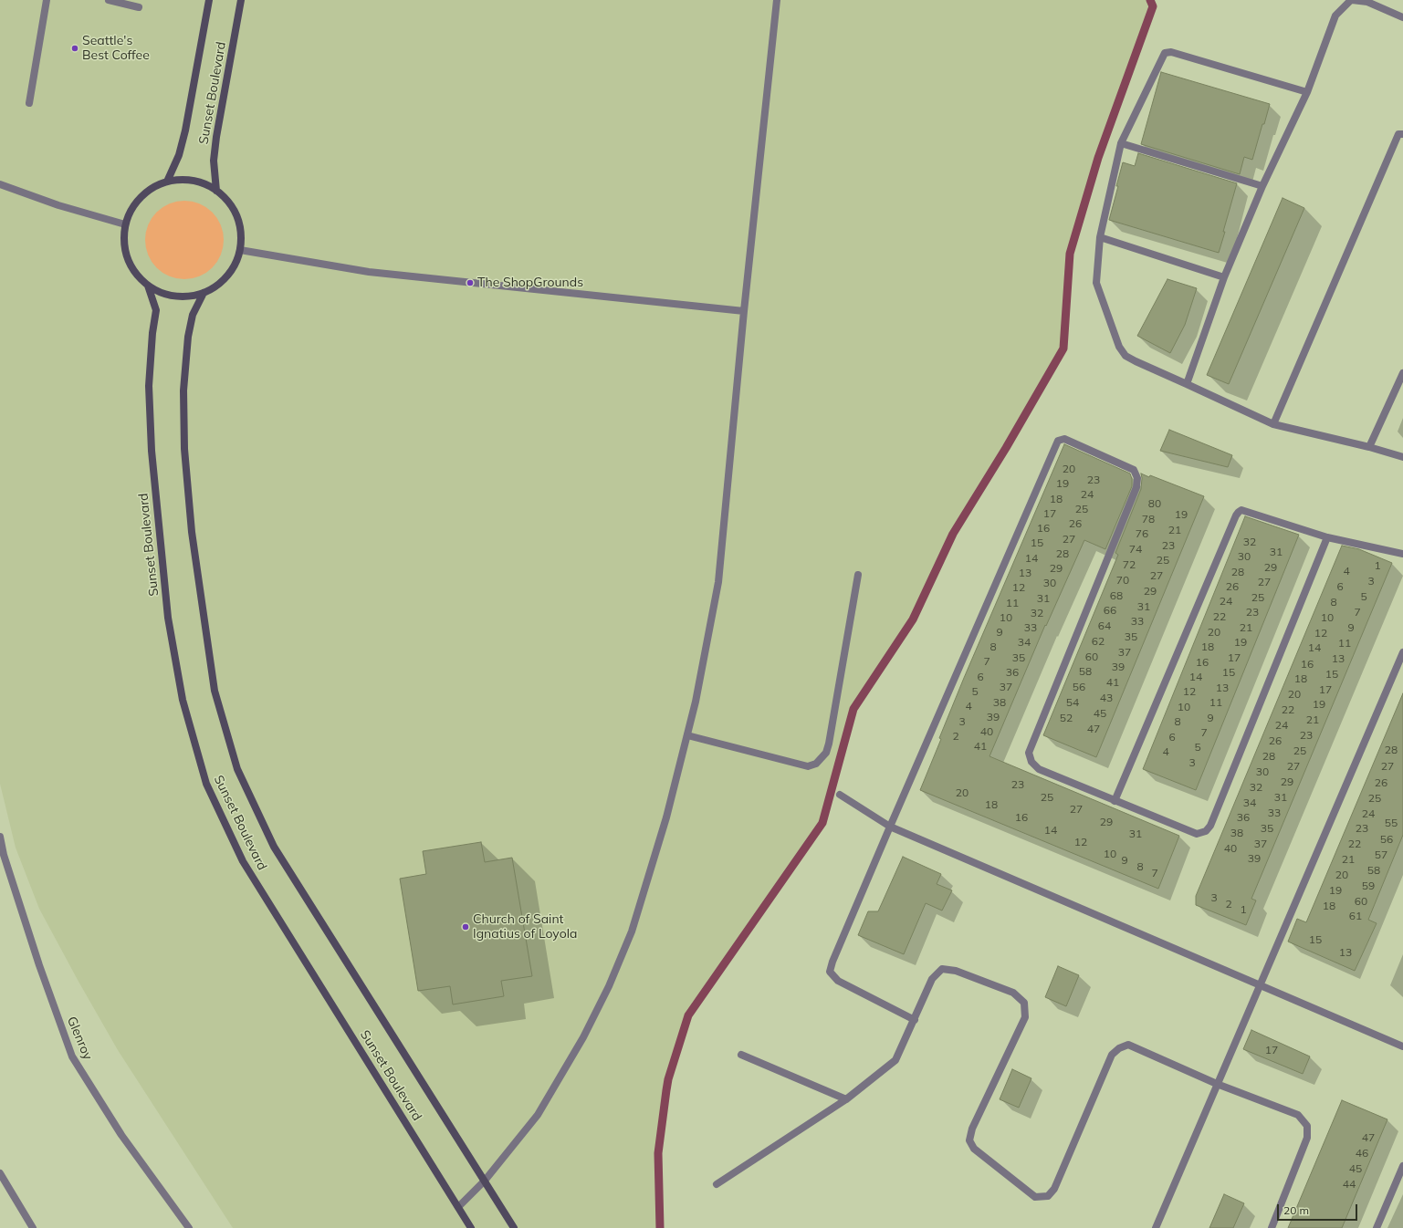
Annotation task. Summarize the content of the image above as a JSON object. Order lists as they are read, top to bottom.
{
  "streets": {
    "main road": ["Sunset Boulevard"],
    "street": ["Glenroy"]
  },
  "places": ["Seattle's Best Coffee", "The ShopGrounds", "Church of Saint Ignatius of Loyola"],
  "house_numbers": [
    "20",
    "23",
    "19",
    "24",
    "18",
    "80",
    "25",
    "17",
    "19",
    "78",
    "26",
    "16",
    "21",
    "76",
    "27",
    "32",
    "15",
    "23",
    "74",
    "31",
    "28",
    "30",
    "14",
    "25",
    "72",
    "1",
    "29",
    "29",
    "4",
    "28",
    "13",
    "27",
    "70",
    "3",
    "27",
    "30",
    "26",
    "6",
    "12",
    "29",
    "68",
    "5",
    "25",
    "31",
    "24",
    "8",
    "11",
    "31",
    "66",
    "23",
    "7",
    "32",
    "22",
    "10",
    "10",
    "33",
    "64",
    "33",
    "21",
    "9",
    "9",
    "20",
    "12",
    "35",
    "62",
    "34",
    "19",
    "11",
    "8",
    "18",
    "14",
    "37",
    "60",
    "35",
    "17",
    "13",
    "7",
    "16",
    "16",
    "39",
    "58",
    "36",
    "15",
    "15",
    "6",
    "14",
    "18",
    "41",
    "37",
    "56",
    "13",
    "17",
    "5",
    "12",
    "20",
    "43",
    "38",
    "54",
    "11",
    "19",
    "4",
    "10",
    "22",
    "45",
    "39",
    "52",
    "9",
    "21",
    "3",
    "8",
    "24",
    "47",
    "40",
    "7",
    "23",
    "2",
    "6",
    "26",
    "41",
    "5",
    "28",
    "25",
    "4",
    "28",
    "3",
    "27",
    "27",
    "30",
    "29",
    "26",
    "23",
    "32",
    "20",
    "25",
    "31",
    "25",
    "34",
    "18",
    "27",
    "33",
    "24",
    "16",
    "36",
    "29",
    "55",
    "35",
    "23",
    "14",
    "38",
    "31",
    "56",
    "12",
    "37",
    "22",
    "40",
    "10",
    "57",
    "39",
    "21",
    "9",
    "8",
    "58",
    "7",
    "20",
    "59",
    "19",
    "3",
    "60",
    "2",
    "18",
    "1",
    "61",
    "15",
    "13",
    "17",
    "47",
    "46",
    "45",
    "44"
  ],
  "scale_bar": "20 m"
}
